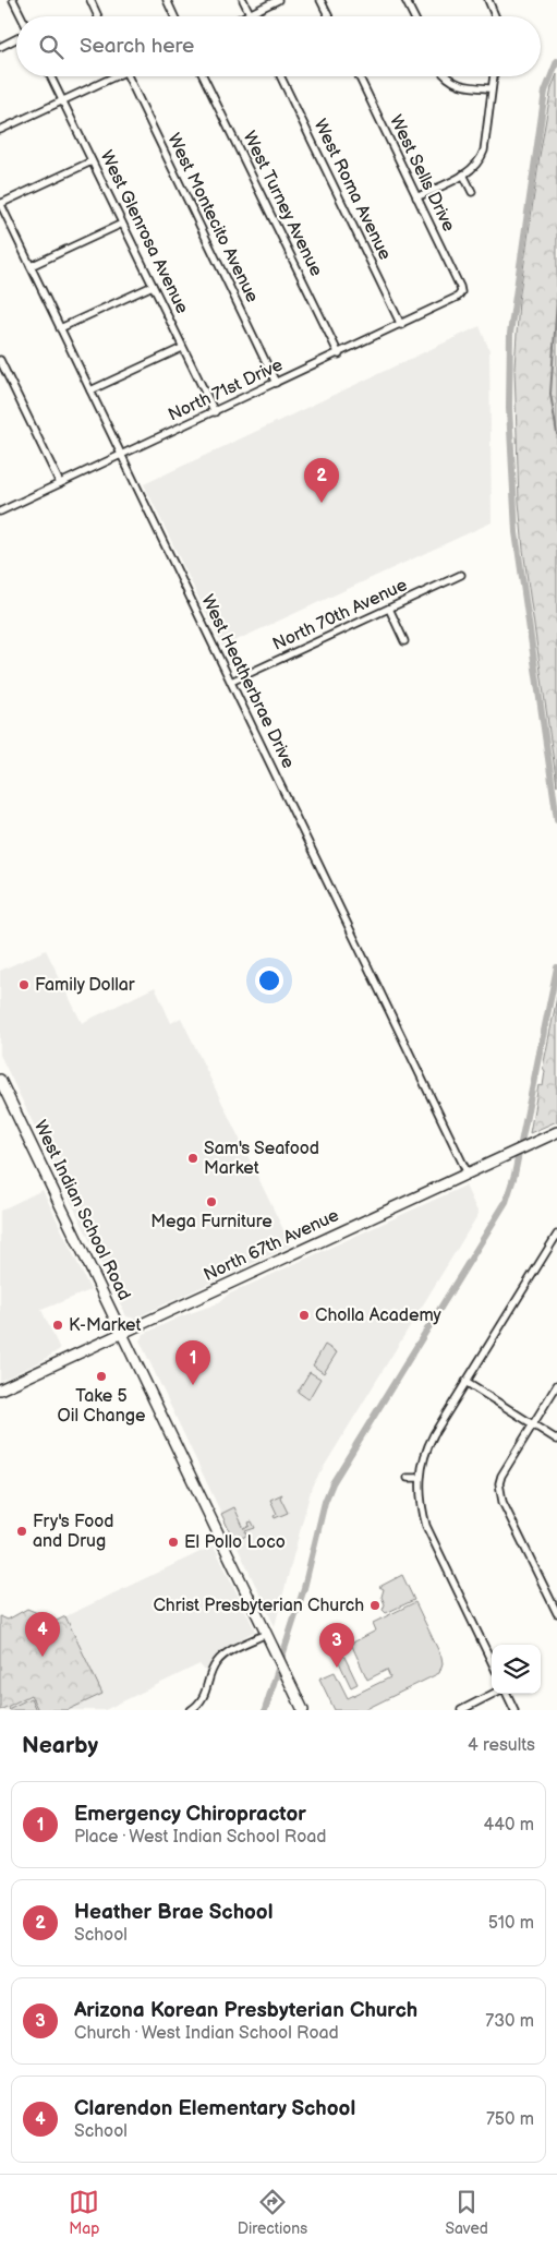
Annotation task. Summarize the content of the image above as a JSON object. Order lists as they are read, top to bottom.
{
  "streets": {
    "main road": ["West Indian School Road", "North 67th Avenue"],
    "street": [
      "West Sells Drive",
      "West Roma Avenue",
      "West Turney Avenue",
      "West Montecito Avenue",
      "West Glenrosa Avenue",
      "North 71st Drive",
      "North 70th Avenue",
      "West Heatherbrae Drive"
    ]
  },
  "crossings": [
    ["West Sells Drive", "North 71st Drive"],
    ["West Roma Avenue", "North 71st Drive"],
    ["West Turney Avenue", "North 71st Drive"],
    ["West Montecito Avenue", "North 71st Drive"],
    ["West Glenrosa Avenue", "North 71st Drive"],
    ["North 71st Drive", "West Heatherbrae Drive"],
    ["North 70th Avenue", "West Heatherbrae Drive"],
    ["West Heatherbrae Drive", "North 67th Avenue"],
    ["West Indian School Road", "North 67th Avenue"]
  ],
  "places": [
    "Family Dollar",
    "Sam's Seafood Market",
    "Mega Furniture",
    "Cholla Academy",
    "K-Market",
    "Take 5 Oil Change",
    "Fry's Food and Drug",
    "El Pollo Loco",
    "Christ Presbyterian Church"
  ],
  "page": {
    "search": "Search here",
    "pins": [
      "2",
      "1",
      "4",
      "3"
    ],
    "heading": ["Nearby", "4 results"],
    "list": [
      {
        "mark": "1",
        "name": "Emergency Chiropractor",
        "note": "Place · West Indian School Road",
        "value": "440 m"
      },
      {
        "mark": "2",
        "name": "Heather Brae School",
        "note": "School",
        "value": "510 m"
      },
      {
        "mark": "3",
        "name": "Arizona Korean Presbyterian Church",
        "note": "Church · West Indian School Road",
        "value": "730 m"
      },
      {
        "mark": "4",
        "name": "Clarendon Elementary School",
        "note": "School",
        "value": "750 m"
      }
    ],
    "nav": ["Map", "Directions", "Saved"]
  }
}
